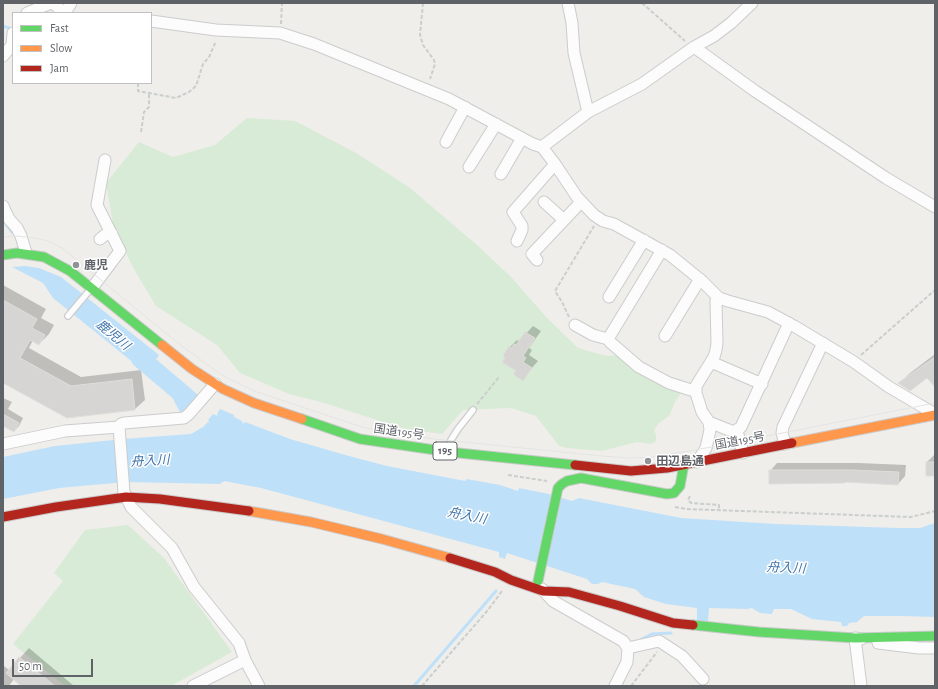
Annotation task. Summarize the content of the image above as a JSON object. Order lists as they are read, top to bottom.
{
  "streets": {
    "main road": ["国道195号", "195"]
  },
  "water": ["鹿児川", "舟入川"],
  "places": ["鹿児", "田辺島通"],
  "legend": ["Fast", "Slow", "Jam"],
  "scale_bar": "50 m"
}
